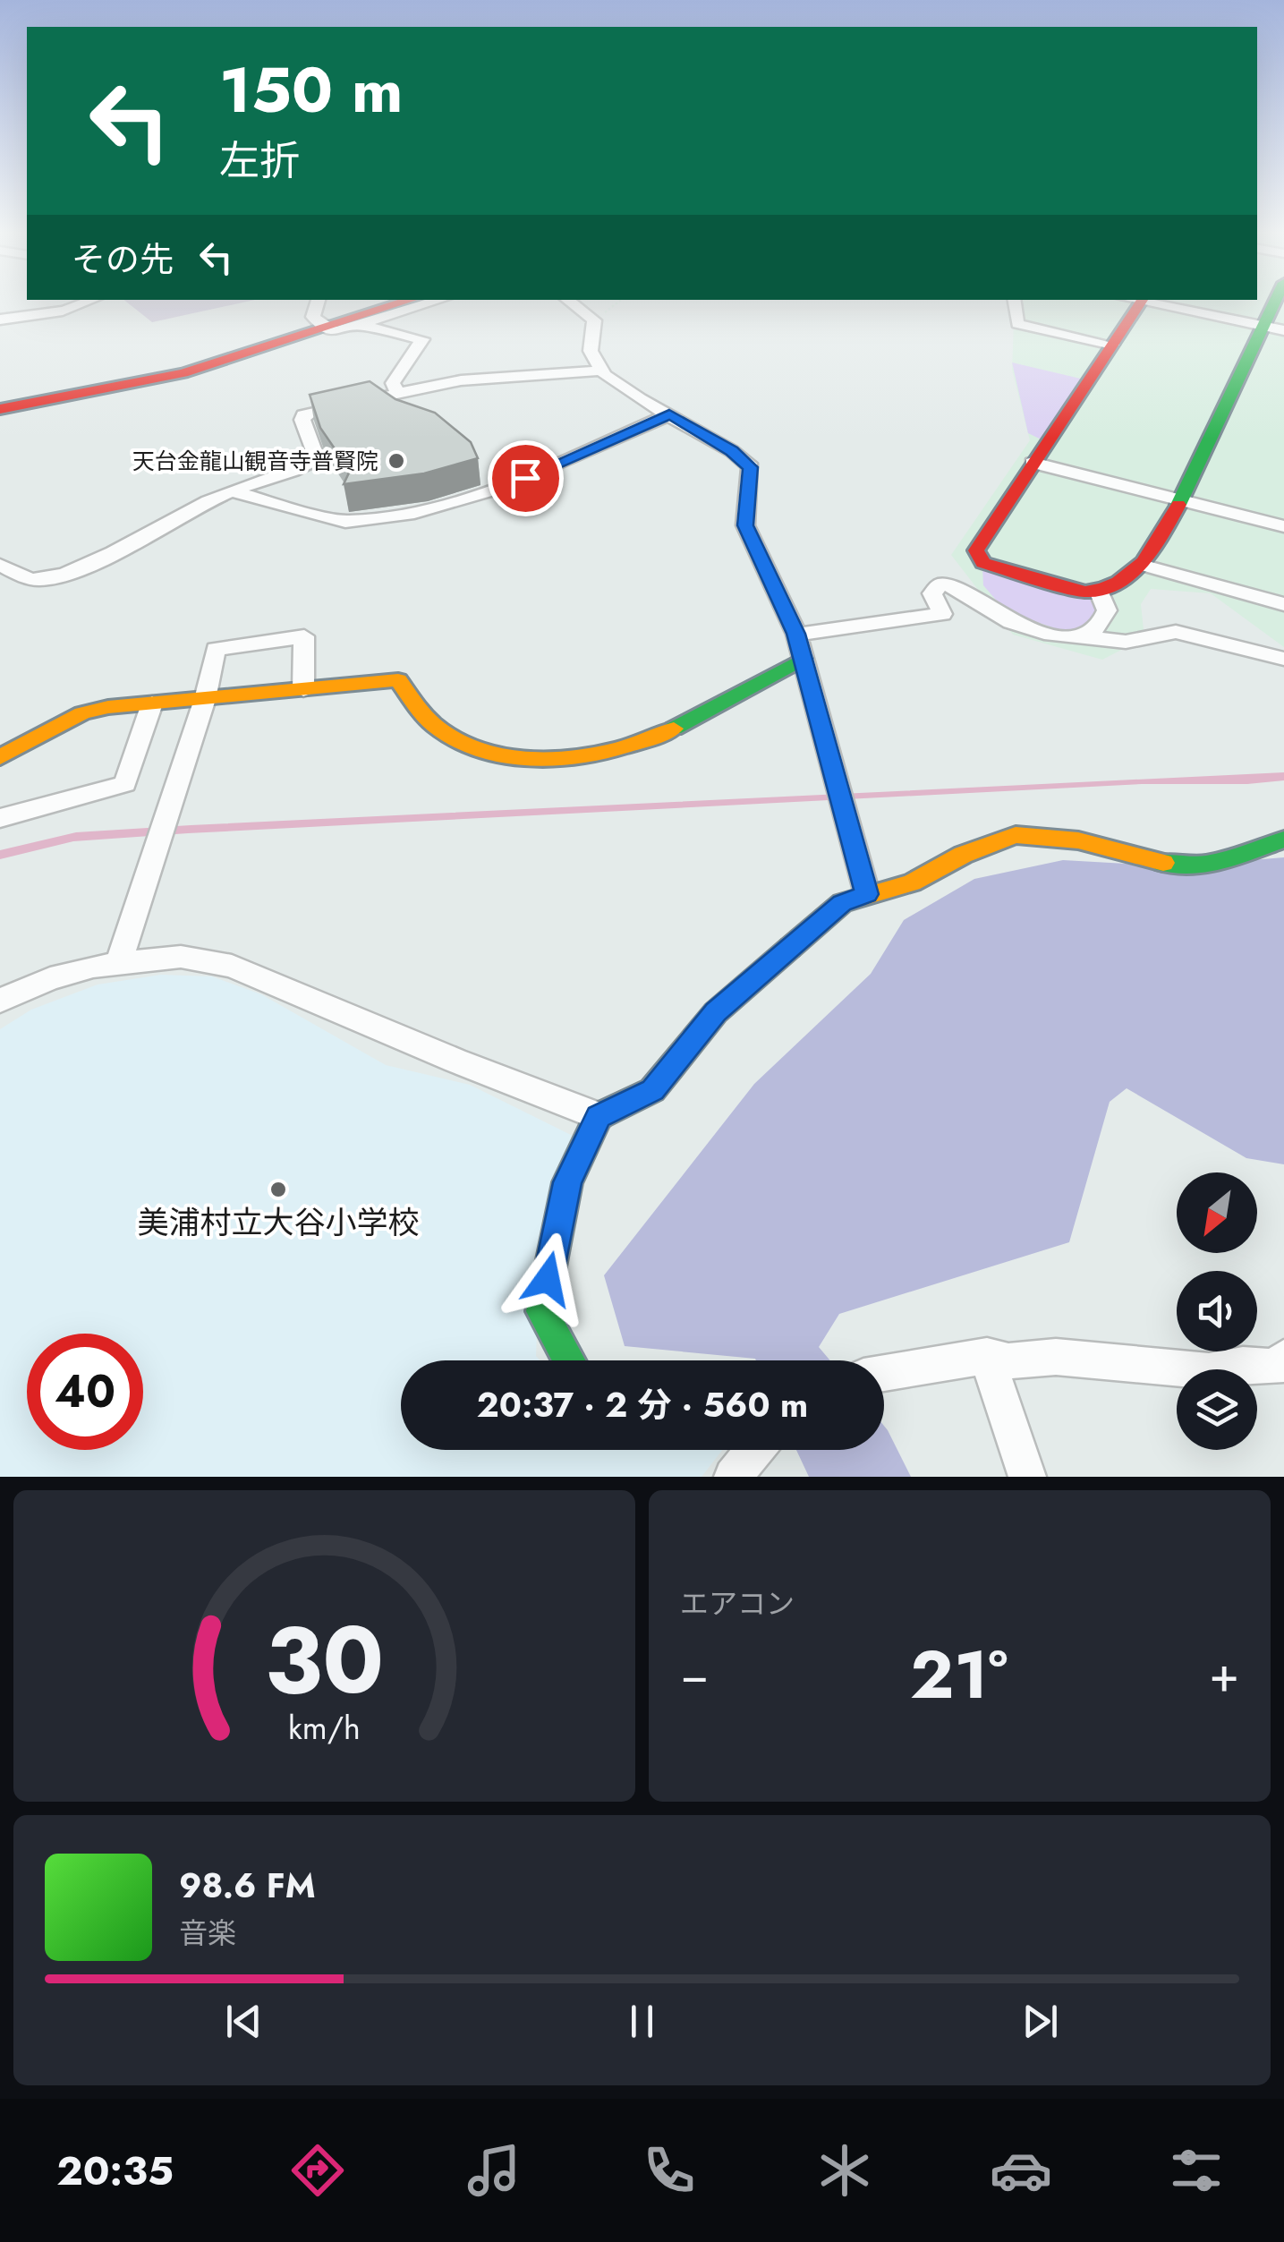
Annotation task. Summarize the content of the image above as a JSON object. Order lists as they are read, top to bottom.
{
  "places": ["天台金龍山観音寺普賢院", "美浦村立大谷小学校"],
  "north": "bottom left",
  "page": {
    "turn": ["150 m", "左折"],
    "then": "その先",
    "limit": "40",
    "trip": "20:37 · 2 分 · 560 m",
    "tile": "エアコン",
    "heat": ["−", "21°", "+"],
    "song": ["98.6 FM", "音楽"],
    "tabs": "20:35",
    "gauge": ["30", "km/h"]
  }
}
